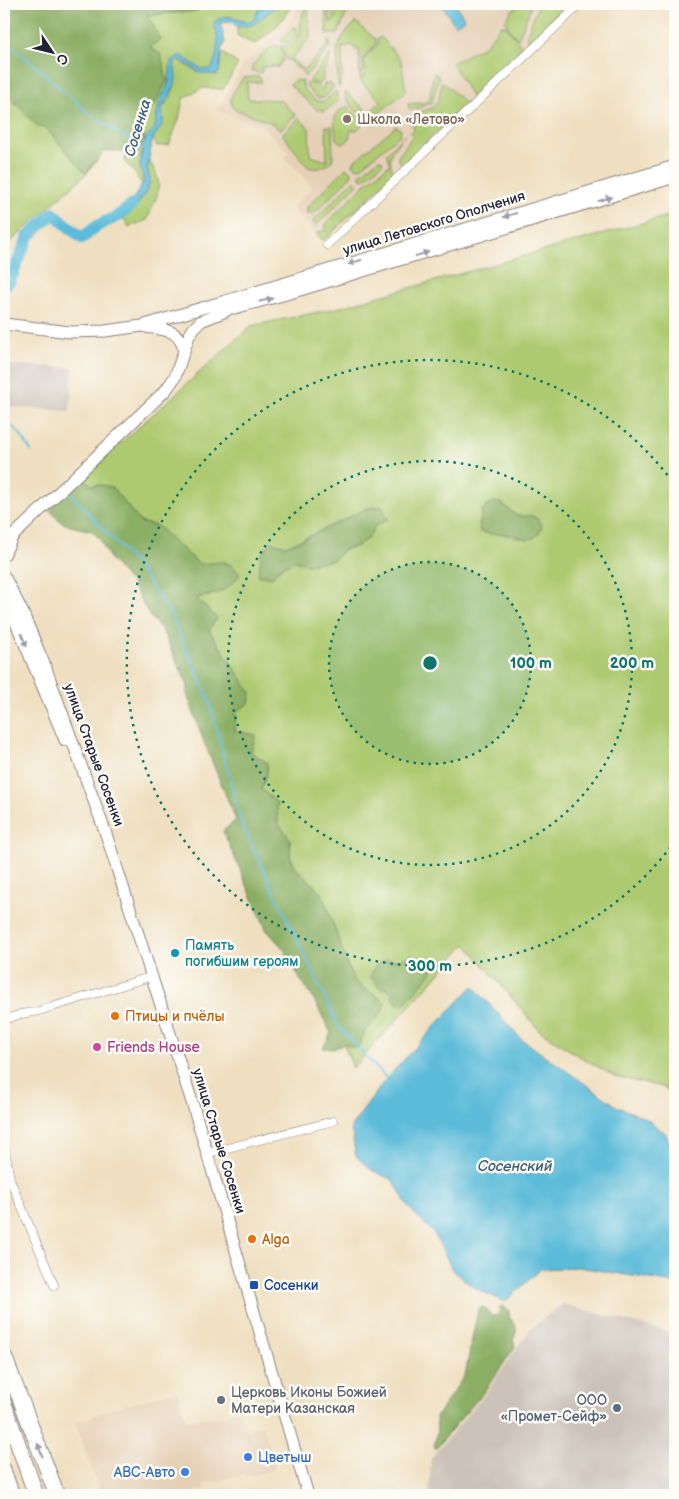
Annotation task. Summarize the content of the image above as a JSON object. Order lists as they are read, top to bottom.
{
  "streets": {
    "main road": ["улица Летовского Ополчения", "улица Старые Сосенки"]
  },
  "water": ["Сосенка", "Сосенский"],
  "places": {
    "other": [
      "Школа «Летово»",
      "Память погибшим героям",
      "Птицы и пчёлы",
      "Friends House",
      "Alga",
      "Церковь Иконы Божией Матери Казанская",
      "ООО «Промет-Сейф»",
      "Цветыш",
      "АВС-Авто"
    ],
    "transit": ["Сосенки"]
  },
  "north": "bottom right",
  "rings": ["100 m", "200 m", "300 m"]
}
